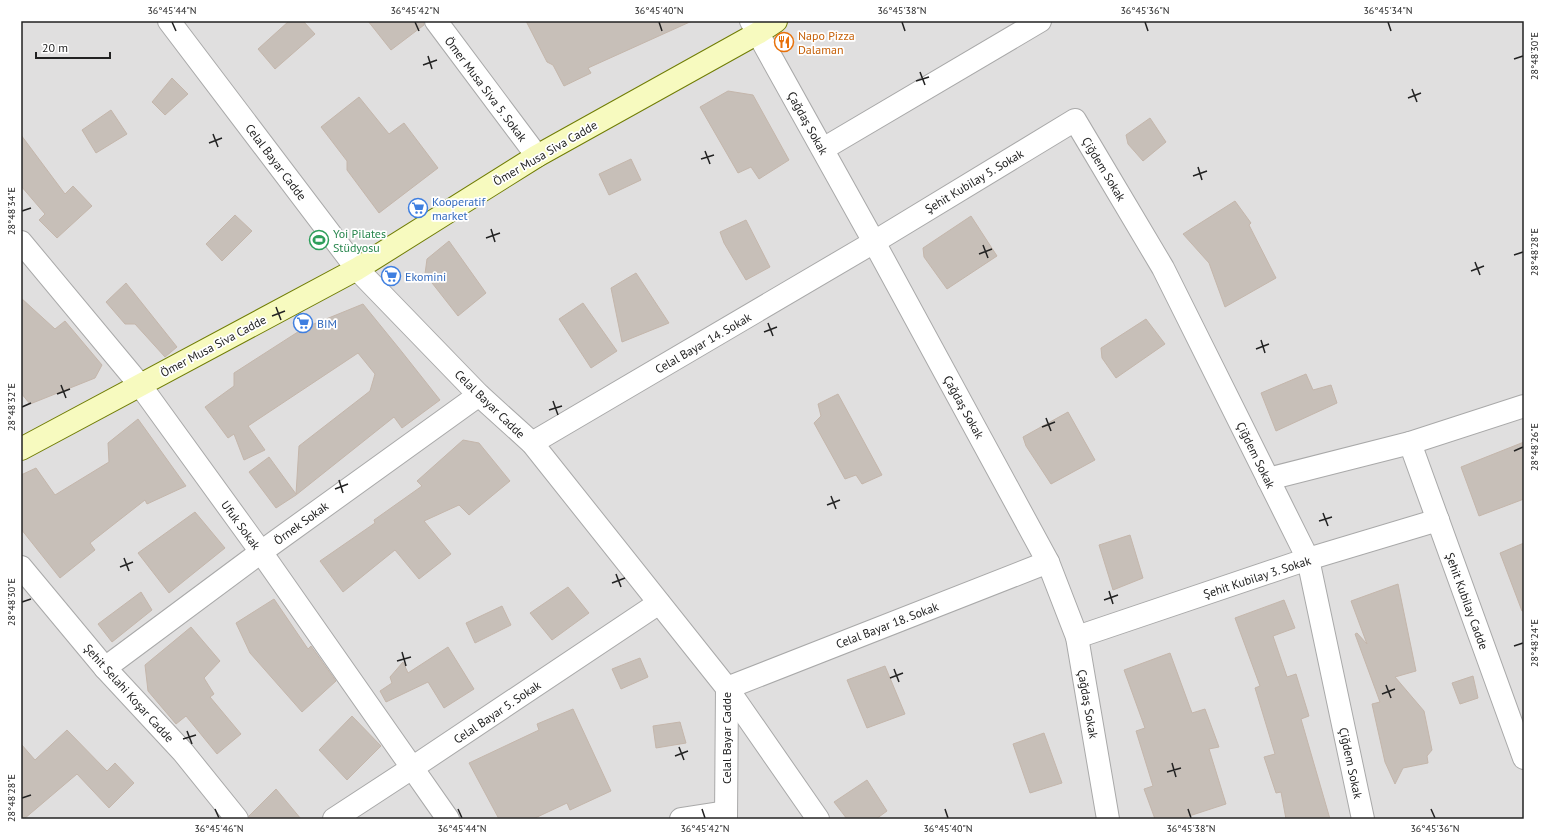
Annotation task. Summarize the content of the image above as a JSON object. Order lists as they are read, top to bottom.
{
  "streets": {
    "main road": ["Ömer Musa Siva Cadde"],
    "street": [
      "Ömer Musa Siva 5. Sokak",
      "Çağdaş Sokak",
      "Celal Bayar Cadde",
      "Çiğdem Sokak",
      "Şehit Kubilay 5. Sokak",
      "Celal Bayar 14. Sokak",
      "Örnek Sokak",
      "Ufuk Sokak",
      "Şehit Kubilay 3. Sokak",
      "Şehit Kubilay Cadde",
      "Celal Bayar 18. Sokak",
      "Şehit Selahi Koşar Cadde",
      "Celal Bayar 5. Sokak"
    ]
  },
  "crossings": [
    ["Ömer Musa Siva 5. Sokak", "Ömer Musa Siva Cadde"],
    ["Çağdaş Sokak", "Ömer Musa Siva Cadde"],
    ["Çağdaş Sokak", "Şehit Kubilay 5. Sokak"],
    ["Çağdaş Sokak", "Celal Bayar 14. Sokak"],
    ["Çağdaş Sokak", "Şehit Kubilay 3. Sokak"],
    ["Çağdaş Sokak", "Celal Bayar 18. Sokak"],
    ["Ömer Musa Siva Cadde", "Celal Bayar Cadde"],
    ["Ömer Musa Siva Cadde", "Ufuk Sokak"],
    ["Celal Bayar Cadde", "Celal Bayar 14. Sokak"],
    ["Celal Bayar Cadde", "Örnek Sokak"],
    ["Celal Bayar Cadde", "Celal Bayar 18. Sokak"],
    ["Celal Bayar Cadde", "Celal Bayar 5. Sokak"],
    ["Çiğdem Sokak", "Şehit Kubilay 5. Sokak"],
    ["Çiğdem Sokak", "Şehit Kubilay 3. Sokak"],
    ["Şehit Kubilay 5. Sokak", "Celal Bayar 14. Sokak"],
    ["Örnek Sokak", "Ufuk Sokak"],
    ["Örnek Sokak", "Şehit Selahi Koşar Cadde"],
    ["Ufuk Sokak", "Celal Bayar 5. Sokak"],
    ["Şehit Kubilay 3. Sokak", "Şehit Kubilay Cadde"]
  ],
  "places": {
    "restaurant": ["Napo Pizza Dalaman"],
    "supermarket": ["Kooperatif market", "Ekomini", "BIM"],
    "sports": ["Yoi Pilates Stüdyosu"]
  },
  "scale_bar": "20 m",
  "coordinates": [
    "36°45'44\"N",
    "36°45'42\"N",
    "36°45'40\"N",
    "36°45'38\"N",
    "36°45'36\"N",
    "36°45'34\"N",
    "28°48'30\"E",
    "28°48'34\"E",
    "28°48'28\"E",
    "28°48'32\"E",
    "28°48'26\"E",
    "28°48'24\"E",
    "36°45'46\"N"
  ]
}
